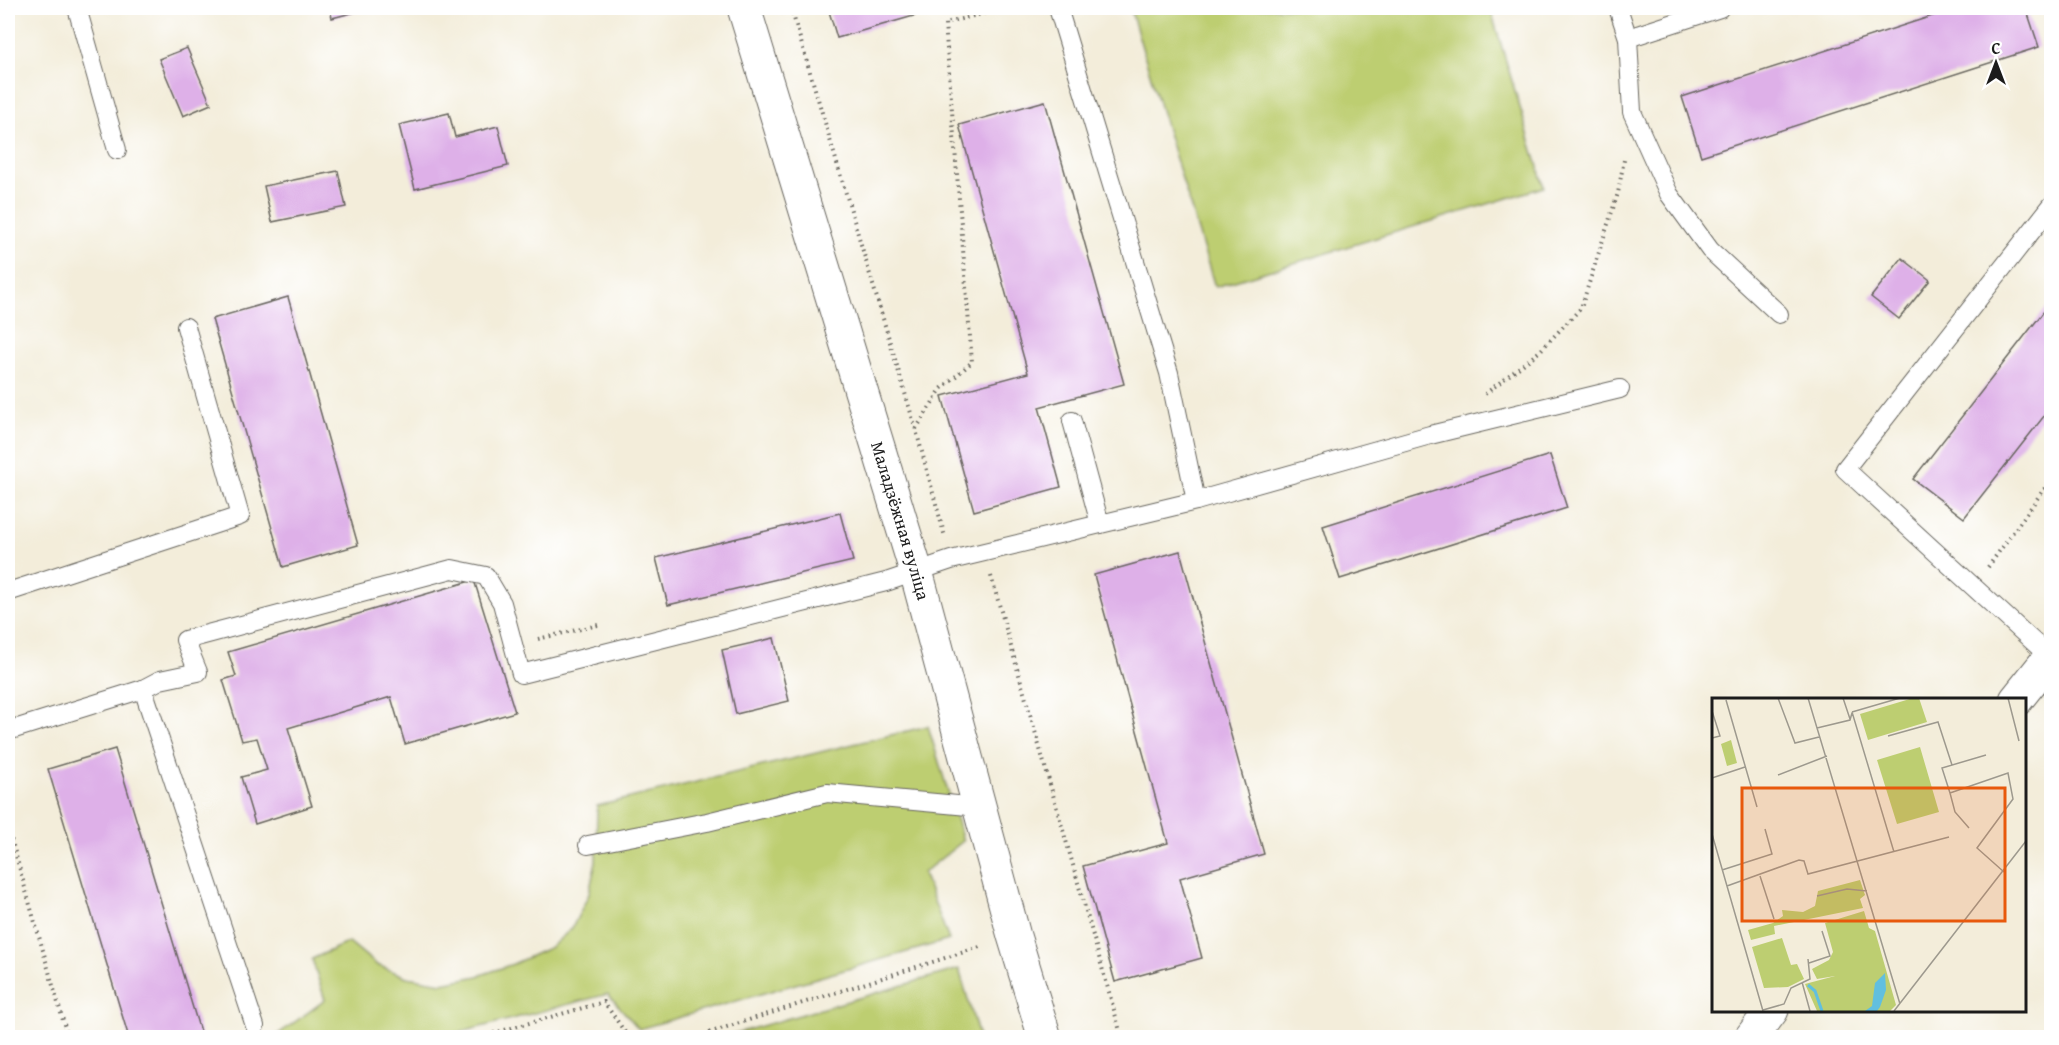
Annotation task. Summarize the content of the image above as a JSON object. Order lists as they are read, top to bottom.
{
  "streets": {
    "street": ["Маладзёжная вуліца"]
  },
  "north": "top"
}
